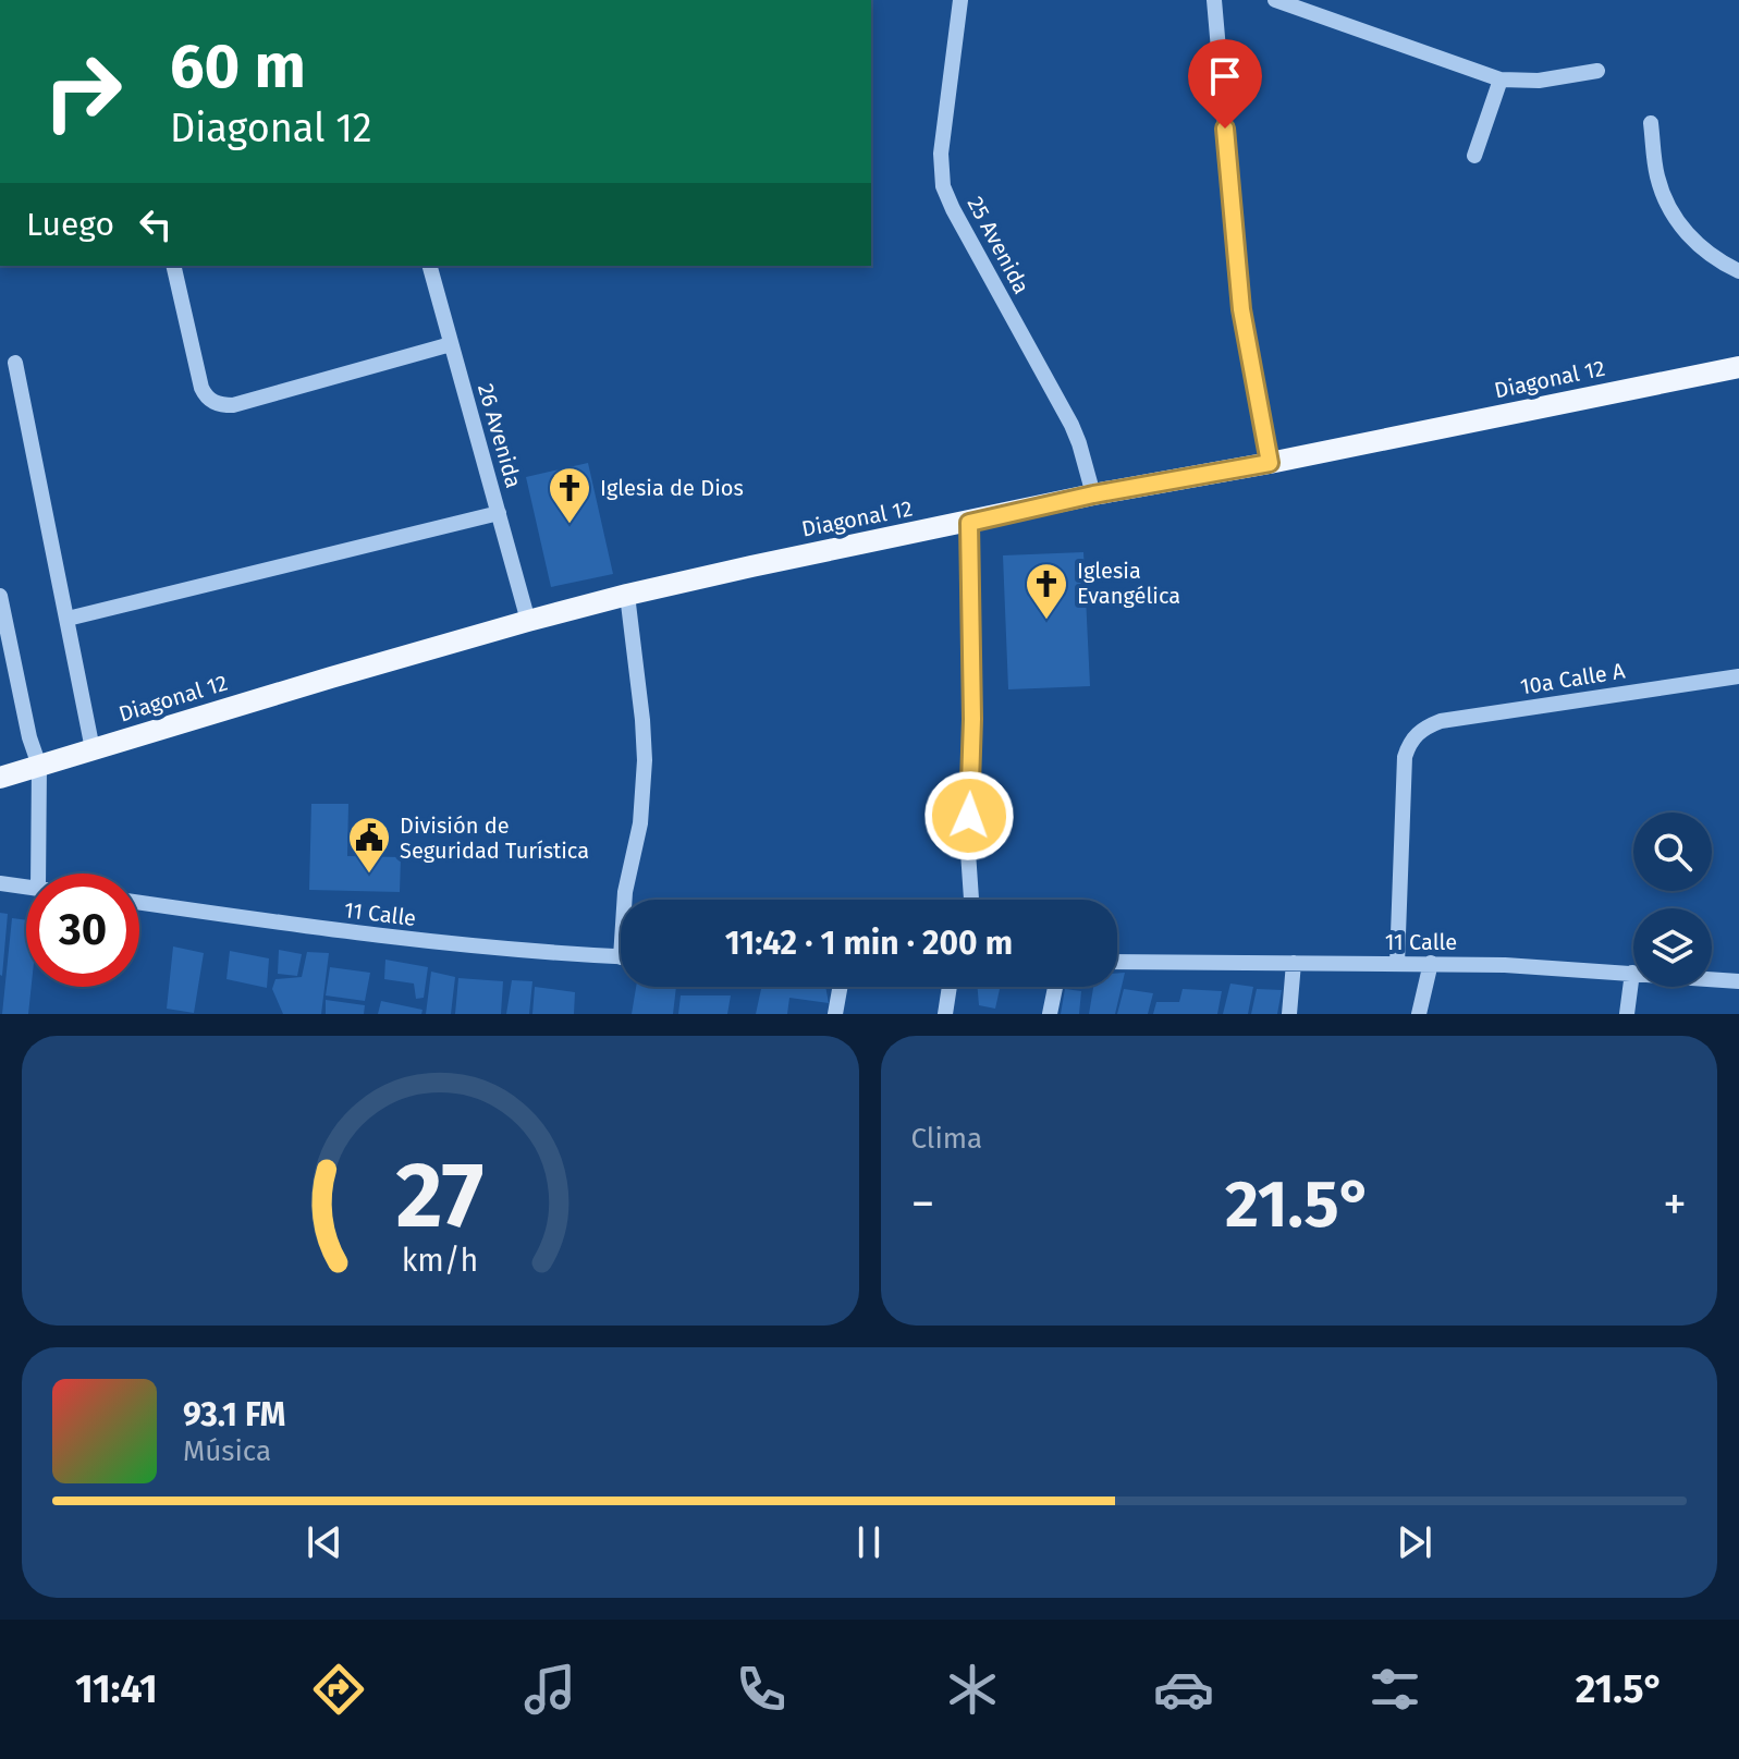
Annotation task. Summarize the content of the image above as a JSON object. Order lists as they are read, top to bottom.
{
  "streets": {
    "main road": ["Diagonal 12"],
    "street": [
      "25 Avenida",
      "26 Avenida",
      "10a Calle A",
      "11 Calle"
    ]
  },
  "crossings": [
    ["25 Avenida", "Diagonal 12"],
    ["Diagonal 12", "26 Avenida"],
    ["10a Calle A", "11 Calle"]
  ],
  "places": {
    "church": ["Iglesia de Dios", "Iglesia Evangélica"],
    "public building": ["División de Seguridad Turística"]
  },
  "page": {
    "turn": ["60 m", "Diagonal 12"],
    "then": "Luego",
    "limit": "30",
    "trip": "11:42 · 1 min · 200 m",
    "tile": "Clima",
    "heat": ["−", "21.5°", "+"],
    "song": ["93.1 FM", "Música"],
    "tabs": ["11:41", "21.5°"],
    "gauge": ["27", "km/h"]
  }
}
